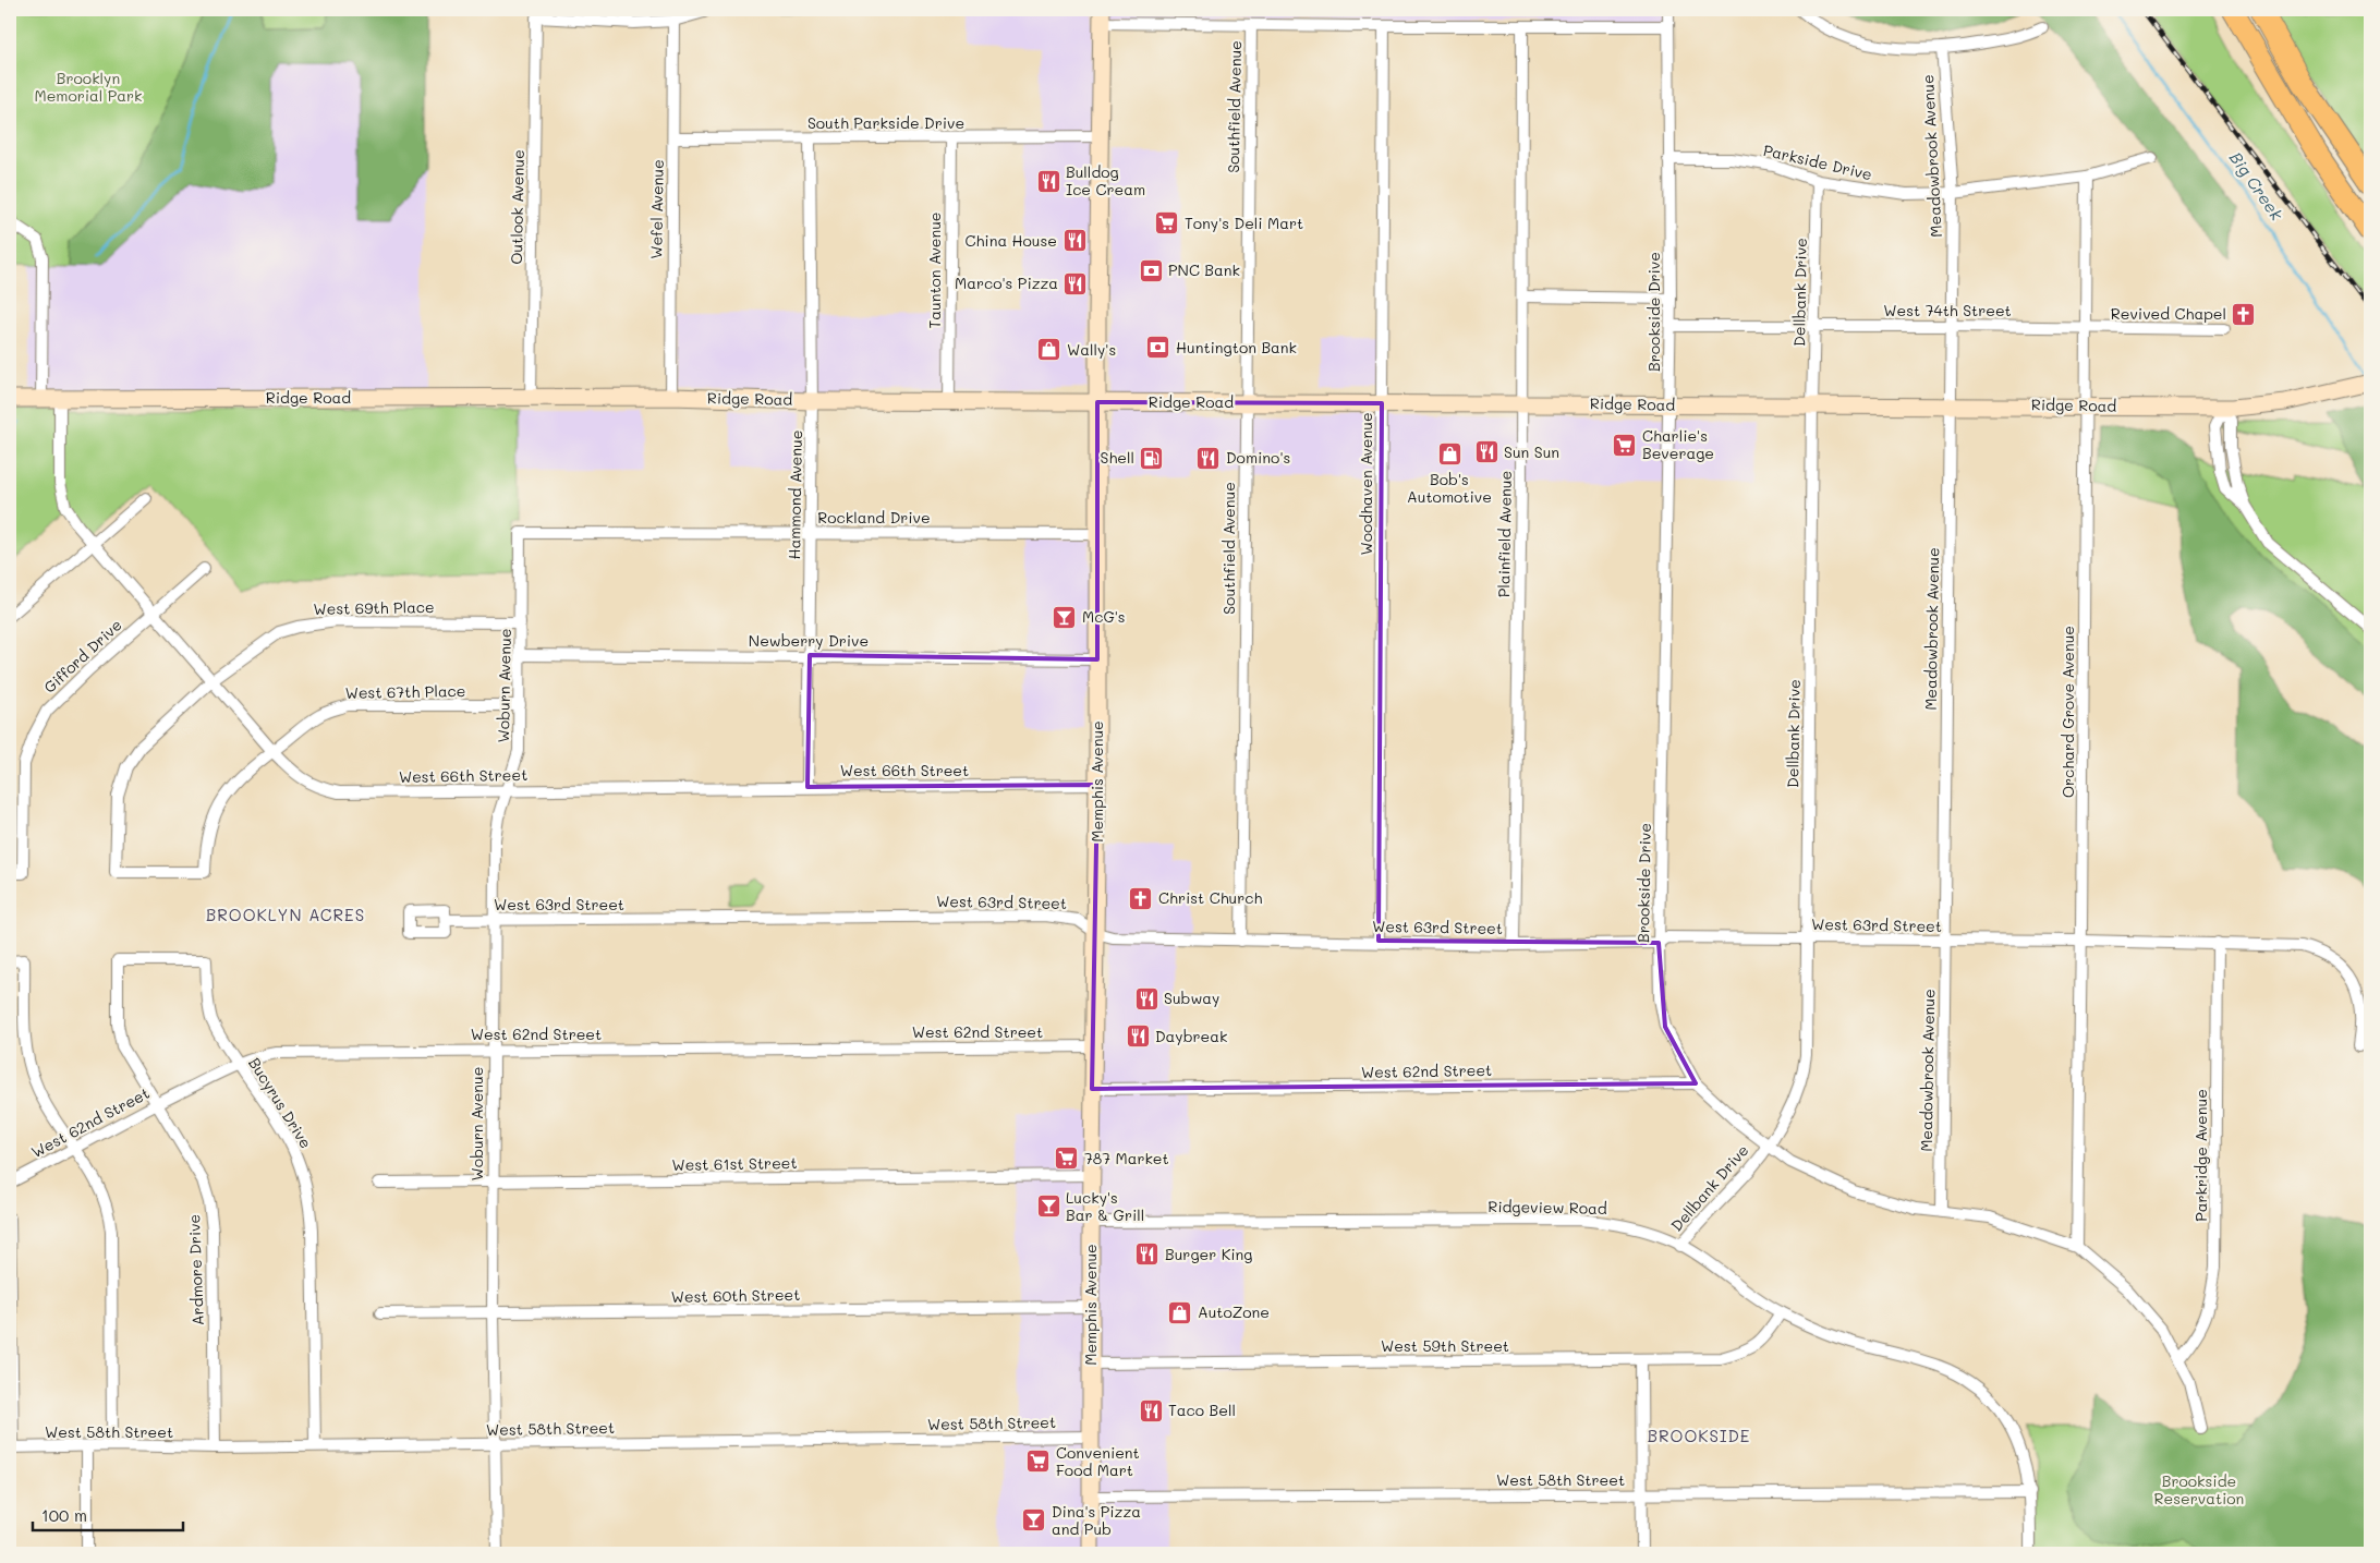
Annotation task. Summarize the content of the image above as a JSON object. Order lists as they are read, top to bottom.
{
  "streets": {
    "main road": ["Ridge Road", "Memphis Avenue"],
    "street": [
      "Southfield Avenue",
      "South Parkside Drive",
      "Meadowbrook Avenue",
      "Parkside Drive",
      "Outlook Avenue",
      "Wefel Avenue",
      "Taunton Avenue",
      "Dellbank Drive",
      "West 74th Street",
      "Brookside Drive",
      "Woodhaven Avenue",
      "Hammond Avenue",
      "Rockland Drive",
      "Plainfield Avenue",
      "West 69th Place",
      "Newberry Drive",
      "Gifford Drive",
      "Woburn Avenue",
      "West 67th Place",
      "Orchard Grove Avenue",
      "West 66th Street",
      "West 63rd Street",
      "West 62nd Street",
      "Bucyrus Drive",
      "Parkridge Avenue",
      "West 61st Street",
      "Ridgeview Road",
      "Ardmore Drive",
      "West 60th Street",
      "West 59th Street",
      "West 58th Street"
    ]
  },
  "crossings": [
    ["Southfield Avenue", "Ridge Road"],
    ["Southfield Avenue", "West 63rd Street"],
    ["South Parkside Drive", "Wefel Avenue"],
    ["South Parkside Drive", "Taunton Avenue"],
    ["South Parkside Drive", "Hammond Avenue"],
    ["South Parkside Drive", "Memphis Avenue"],
    ["Meadowbrook Avenue", "Parkside Drive"],
    ["Meadowbrook Avenue", "West 74th Street"],
    ["Meadowbrook Avenue", "Brookside Drive"],
    ["Meadowbrook Avenue", "Ridge Road"],
    ["Meadowbrook Avenue", "West 63rd Street"],
    ["Parkside Drive", "Dellbank Drive"],
    ["Parkside Drive", "Brookside Drive"],
    ["Parkside Drive", "Orchard Grove Avenue"],
    ["Outlook Avenue", "Wefel Avenue"],
    ["Outlook Avenue", "Ridge Road"],
    ["Wefel Avenue", "Ridge Road"],
    ["Taunton Avenue", "Ridge Road"],
    ["Dellbank Drive", "West 74th Street"],
    ["Dellbank Drive", "Brookside Drive"],
    ["Dellbank Drive", "Ridge Road"],
    ["Dellbank Drive", "West 63rd Street"],
    ["Dellbank Drive", "Ridgeview Road"],
    ["West 74th Street", "Brookside Drive"],
    ["West 74th Street", "Orchard Grove Avenue"],
    ["Brookside Drive", "Ridge Road"],
    ["Brookside Drive", "Orchard Grove Avenue"],
    ["Brookside Drive", "West 63rd Street"],
    ["Brookside Drive", "West 62nd Street"],
    ["Brookside Drive", "Parkridge Avenue"],
    ["Ridge Road", "Woodhaven Avenue"],
    ["Ridge Road", "Hammond Avenue"],
    ["Ridge Road", "Plainfield Avenue"],
    ["Ridge Road", "Orchard Grove Avenue"],
    ["Ridge Road", "West 66th Street"],
    ["Ridge Road", "Memphis Avenue"],
    ["Woodhaven Avenue", "West 63rd Street"],
    ["Hammond Avenue", "Rockland Drive"],
    ["Hammond Avenue", "Newberry Drive"],
    ["Hammond Avenue", "West 66th Street"],
    ["Rockland Drive", "Woburn Avenue"],
    ["Rockland Drive", "Memphis Avenue"],
    ["Plainfield Avenue", "West 63rd Street"],
    ["West 69th Place", "Woburn Avenue"],
    ["West 69th Place", "West 66th Street"],
    ["Newberry Drive", "Woburn Avenue"],
    ["Newberry Drive", "Memphis Avenue"],
    ["Gifford Drive", "West 66th Street"],
    ["Woburn Avenue", "West 67th Place"],
    ["Woburn Avenue", "West 66th Street"],
    ["Woburn Avenue", "West 63rd Street"],
    ["Woburn Avenue", "West 62nd Street"],
    ["Woburn Avenue", "West 61st Street"],
    ["Woburn Avenue", "West 60th Street"],
    ["Woburn Avenue", "West 58th Street"],
    ["West 67th Place", "West 66th Street"],
    ["Orchard Grove Avenue", "West 63rd Street"],
    ["West 66th Street", "Memphis Avenue"],
    ["Memphis Avenue", "West 63rd Street"],
    ["Memphis Avenue", "West 62nd Street"],
    ["Memphis Avenue", "West 61st Street"],
    ["Memphis Avenue", "Ridgeview Road"],
    ["Memphis Avenue", "West 60th Street"],
    ["Memphis Avenue", "West 59th Street"],
    ["Memphis Avenue", "West 58th Street"],
    ["West 63rd Street", "Parkridge Avenue"],
    ["West 62nd Street", "Bucyrus Drive"],
    ["West 62nd Street", "Ardmore Drive"],
    ["Bucyrus Drive", "Ardmore Drive"],
    ["Bucyrus Drive", "West 58th Street"],
    ["Ridgeview Road", "West 59th Street"],
    ["Ridgeview Road", "West 58th Street"],
    ["Ardmore Drive", "West 58th Street"]
  ],
  "districts": ["BROOKLYN ACRES", "BROOKSIDE"],
  "water": ["Big Creek"],
  "parks": ["Brooklyn Memorial Park", "Brookside Reservation"],
  "places": {
    "restaurant": [
      "Bulldog Ice Cream",
      "China House",
      "Marco's Pizza",
      "Sun Sun",
      "Domino's",
      "Subway",
      "Daybreak",
      "Burger King",
      "Taco Bell"
    ],
    "supermarket": [
      "Tony's Deli Mart",
      "Charlie's Beverage",
      "787 Market",
      "Convenient Food Mart"
    ],
    "bank": ["PNC Bank", "Huntington Bank"],
    "church": ["Revived Chapel", "Christ Church"],
    "shop": ["Wally's", "Bob's Automotive", "AutoZone"],
    "fuel station": ["Shell"],
    "bar": ["McG's", "Lucky's Bar & Grill", "Dina's Pizza and Pub"]
  },
  "scale_bar": "100 m"
}
